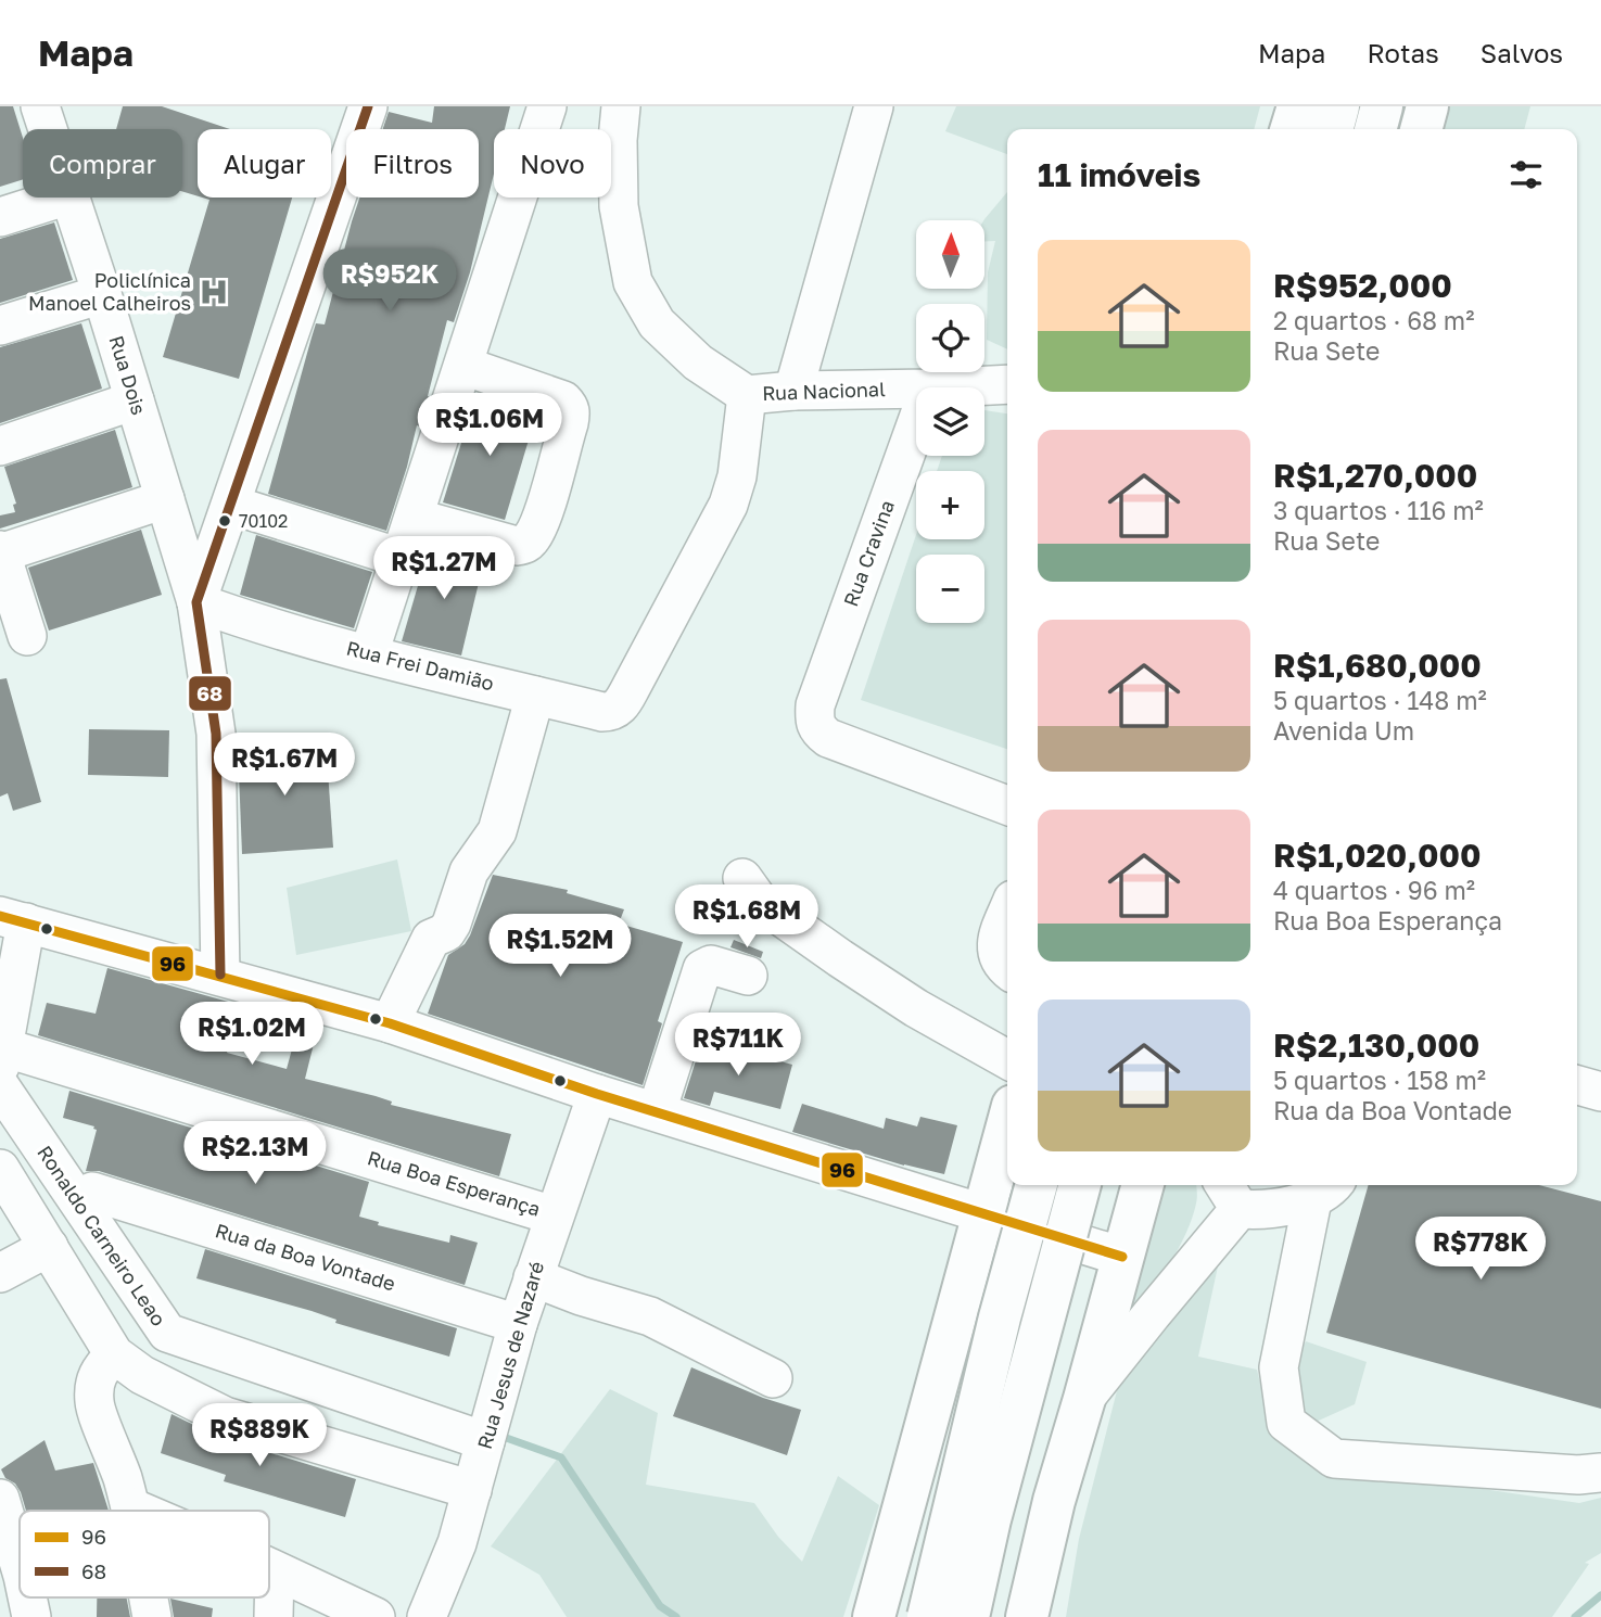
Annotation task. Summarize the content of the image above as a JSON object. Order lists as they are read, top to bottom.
{
  "streets": {
    "street": [
      "Rua Dois",
      "Rua Nacional",
      "Rua Cravina",
      "Rua Frei Damião",
      "Rua Boa Esperança",
      "Ronaldo Carneiro Leao",
      "Rua da Boa Vontade",
      "Rua Jesus de Nazaré"
    ]
  },
  "crossings": [
    ["Rua Dois", "Rua Frei Damião"],
    ["Rua Nacional", "Rua Frei Damião"],
    ["Rua Boa Esperança", "Rua Jesus de Nazaré"],
    ["Ronaldo Carneiro Leao", "Rua Jesus de Nazaré"],
    ["Rua da Boa Vontade", "Rua Jesus de Nazaré"]
  ],
  "places": {
    "hospital": ["Policlínica Manoel Calheiros"],
    "other": ["70102"]
  },
  "lines": ["transit line 68", "transit line 96"],
  "legend": ["96", "68"],
  "north": "top",
  "page": {
    "header": "Mapa",
    "nav": ["Mapa", "Rotas", "Salvos"],
    "chip": [
      "Comprar",
      "Alugar",
      "Filtros",
      "Novo"
    ],
    "heading": "11 imóveis",
    "map_buttons": ["+", "−"],
    "list": [
      {
        "name": "R$952,000",
        "note": "2 quartos · 68 m² · Rua Sete"
      },
      {
        "name": "R$1,270,000",
        "note": "3 quartos · 116 m² · Rua Sete"
      },
      {
        "name": "R$1,680,000",
        "note": "5 quartos · 148 m² · Avenida Um"
      },
      {
        "name": "R$1,020,000",
        "note": "4 quartos · 96 m² · Rua Boa Esperança"
      },
      {
        "name": "R$2,130,000",
        "note": "5 quartos · 158 m² · Rua da Boa Vontade"
      }
    ],
    "price": [
      "R$952K",
      "R$1.06M",
      "R$1.27M",
      "R$1.67M",
      "R$1.68M",
      "R$1.52M",
      "R$1.02M",
      "R$711K",
      "R$2.13M",
      "R$778K",
      "R$889K"
    ]
  }
}
